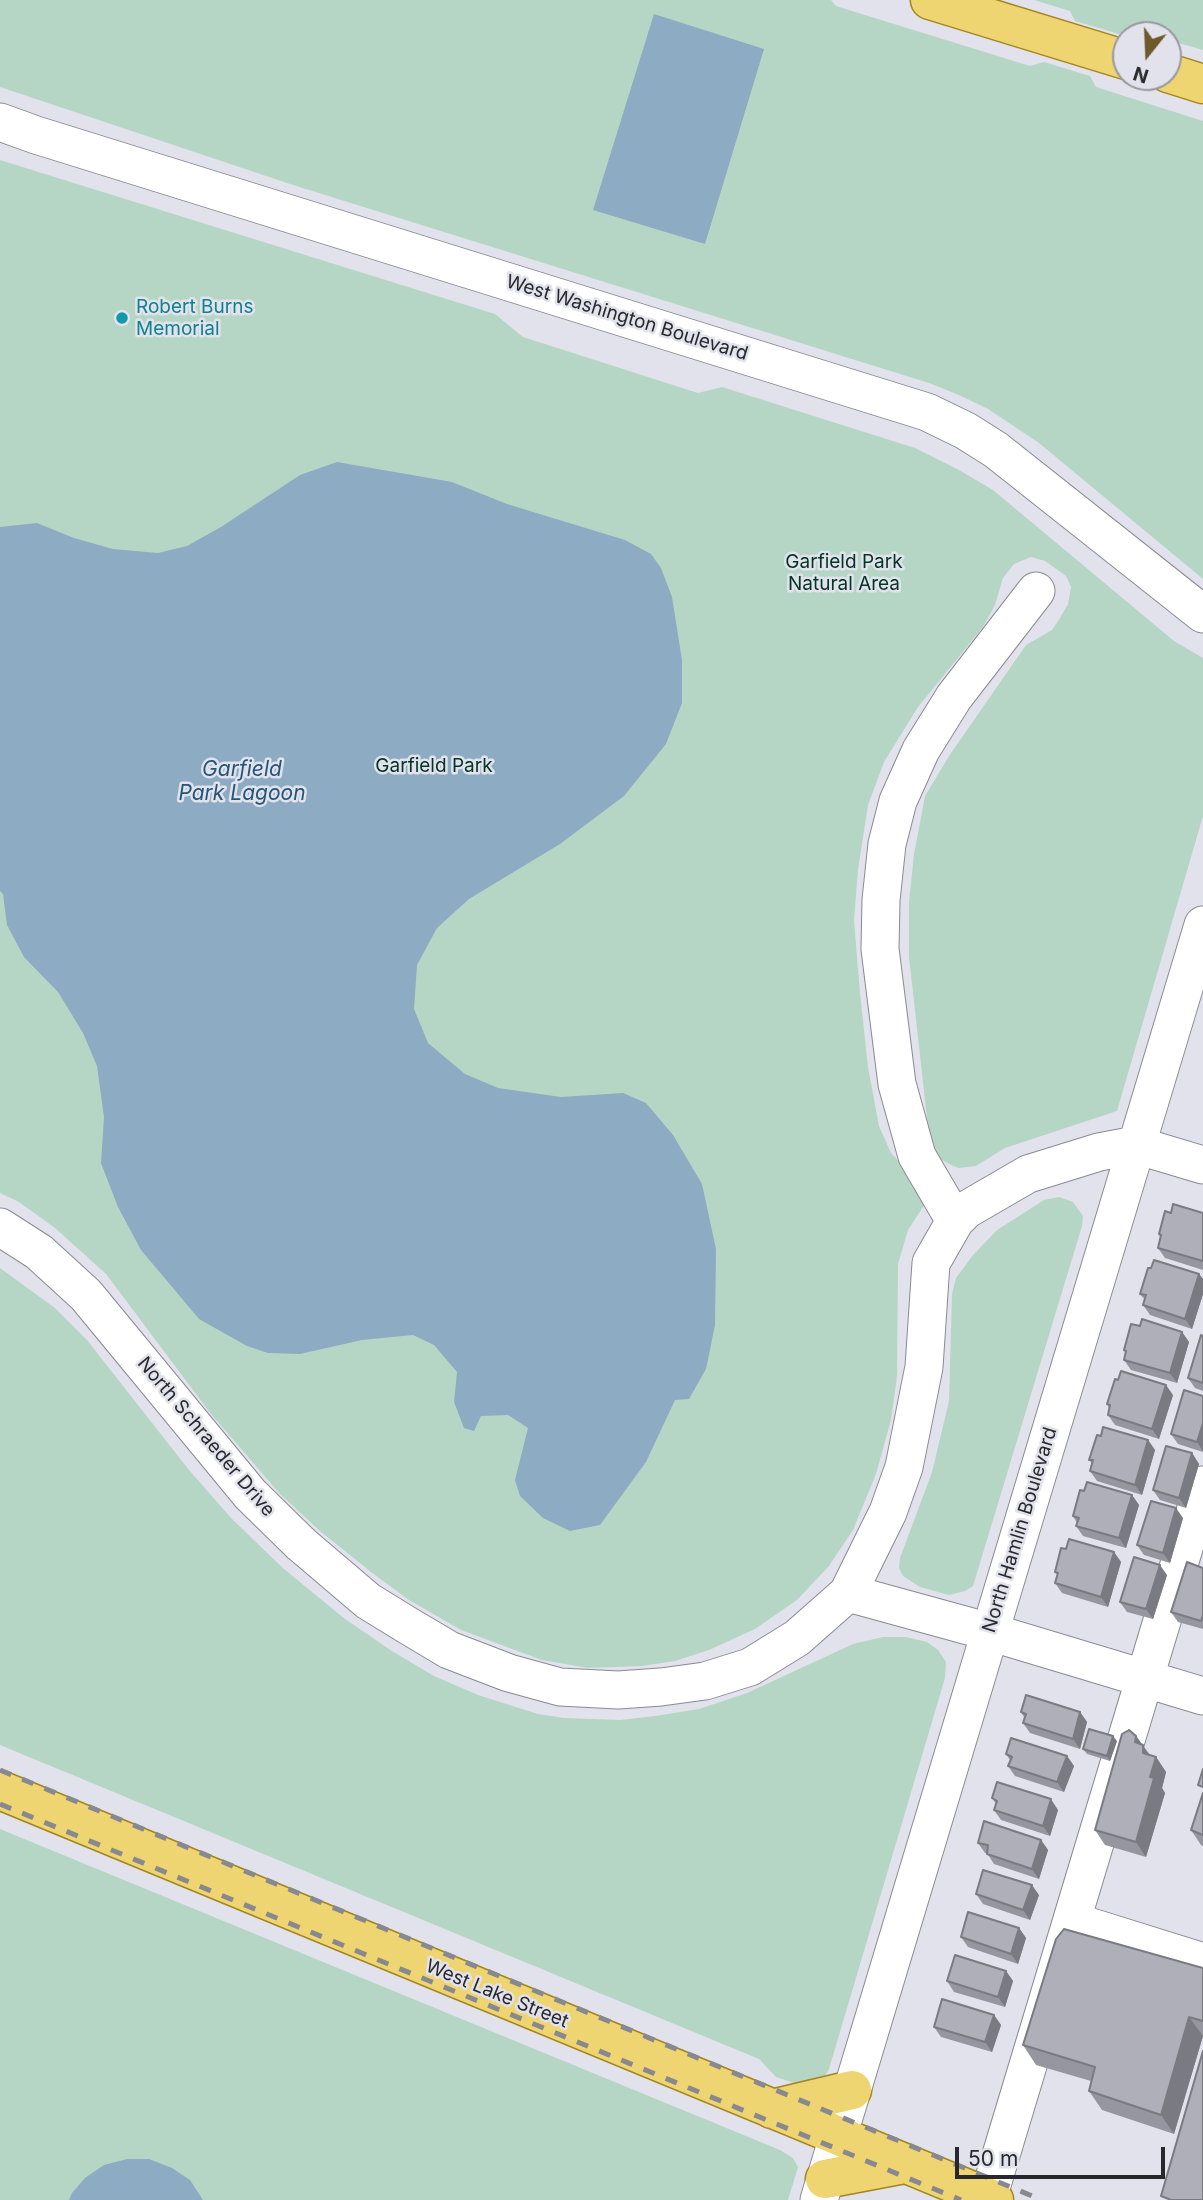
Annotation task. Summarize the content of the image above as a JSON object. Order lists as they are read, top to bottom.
{
  "streets": {
    "main road": ["West Lake Street"],
    "street": ["West Washington Boulevard", "North Schraeder Drive", "North Hamlin Boulevard"]
  },
  "crossings": [
    ["North Hamlin Boulevard", "West Lake Street"]
  ],
  "water": ["Garfield Park Lagoon"],
  "parks": ["Garfield Park Natural Area", "Garfield Park"],
  "places": ["Robert Burns Memorial"],
  "scale_bar": "50 m",
  "north": "bottom"
}
